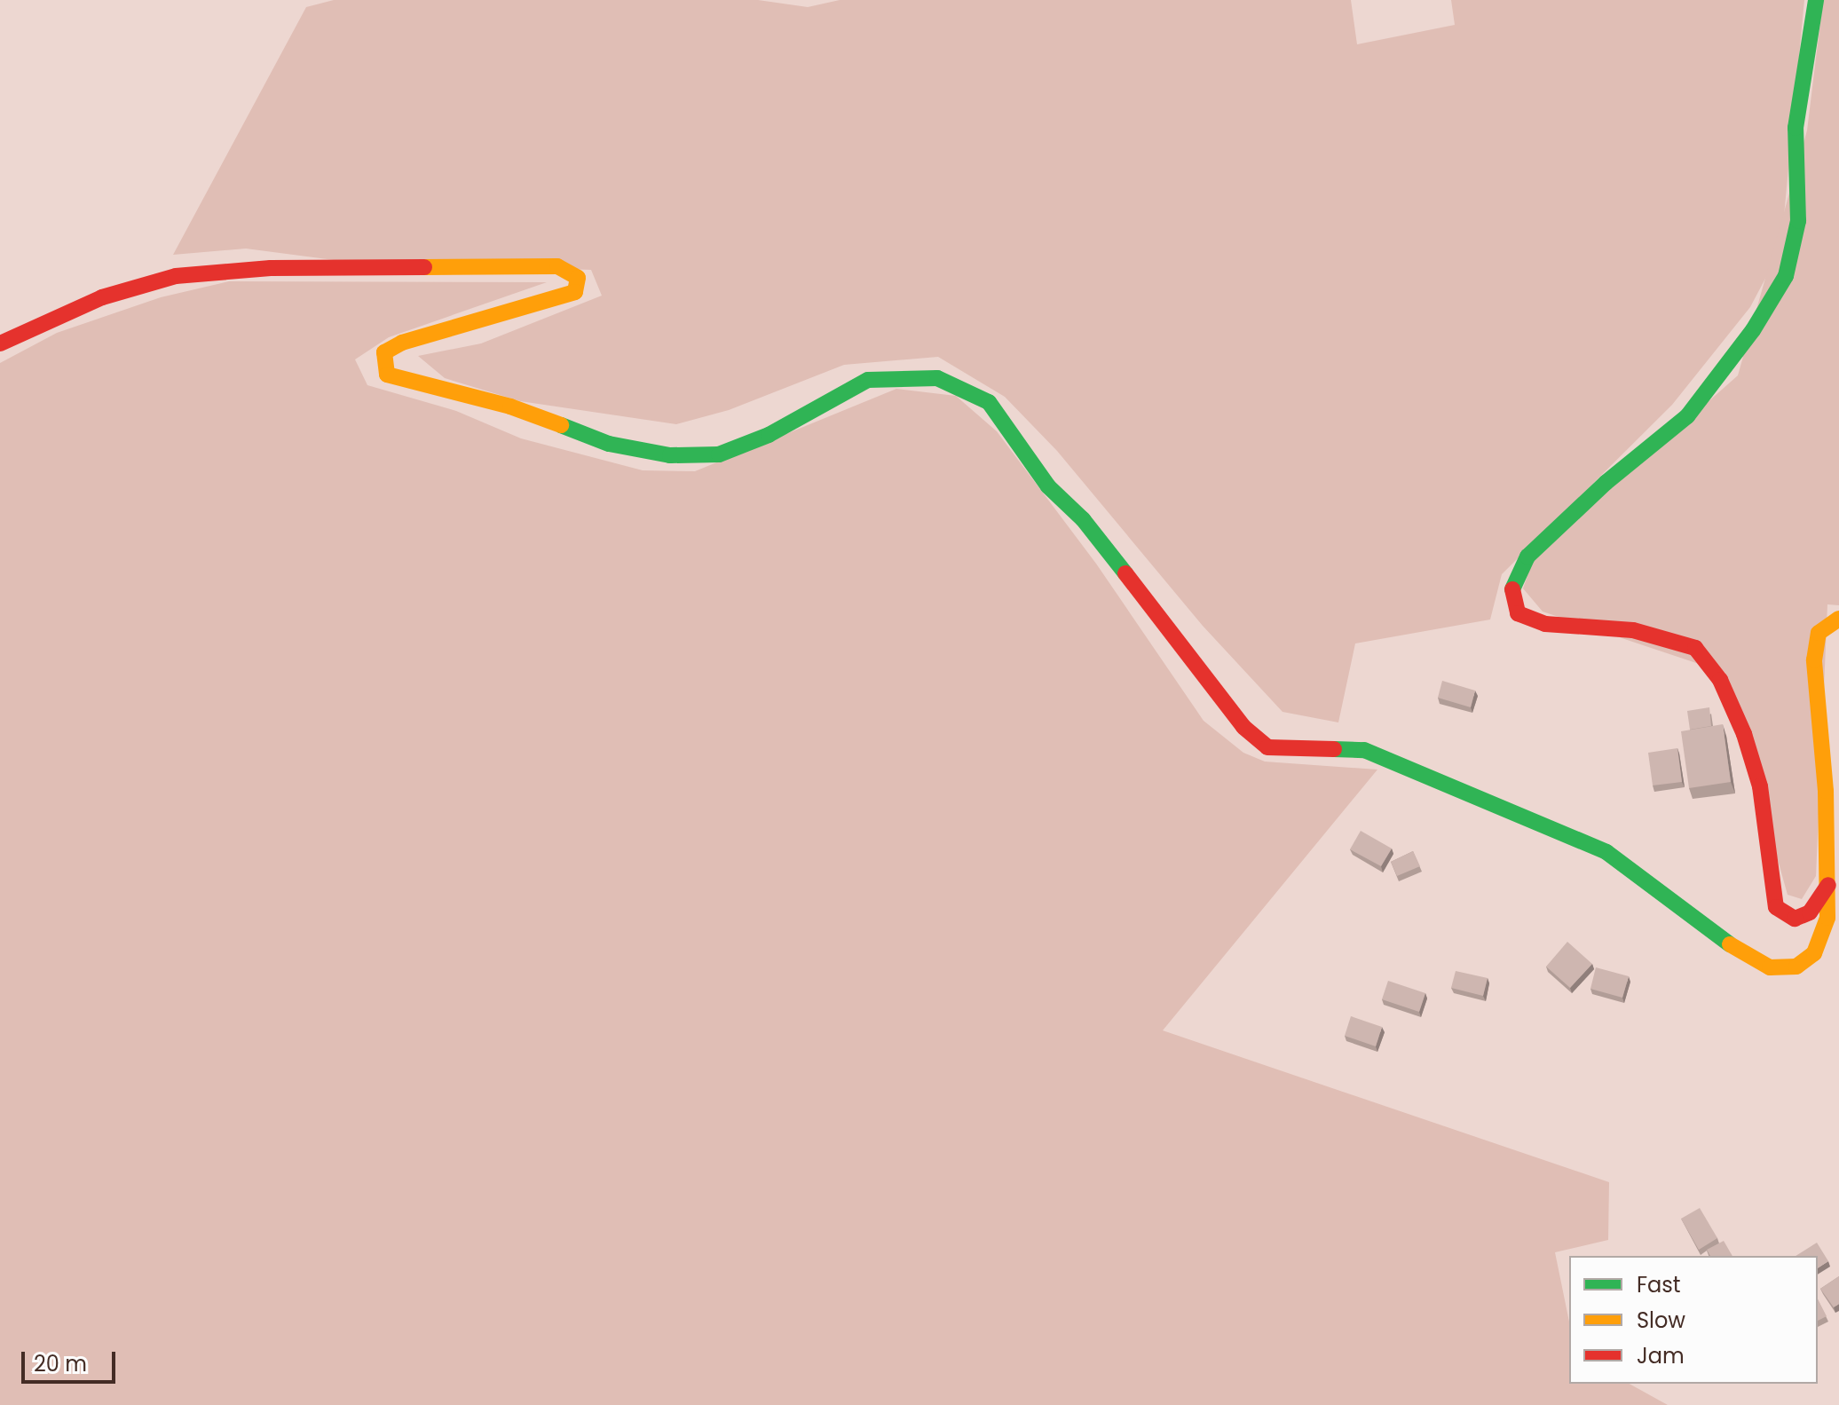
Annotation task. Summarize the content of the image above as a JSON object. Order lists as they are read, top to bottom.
{
  "legend": ["Fast", "Slow", "Jam"],
  "scale_bar": "20 m"
}
